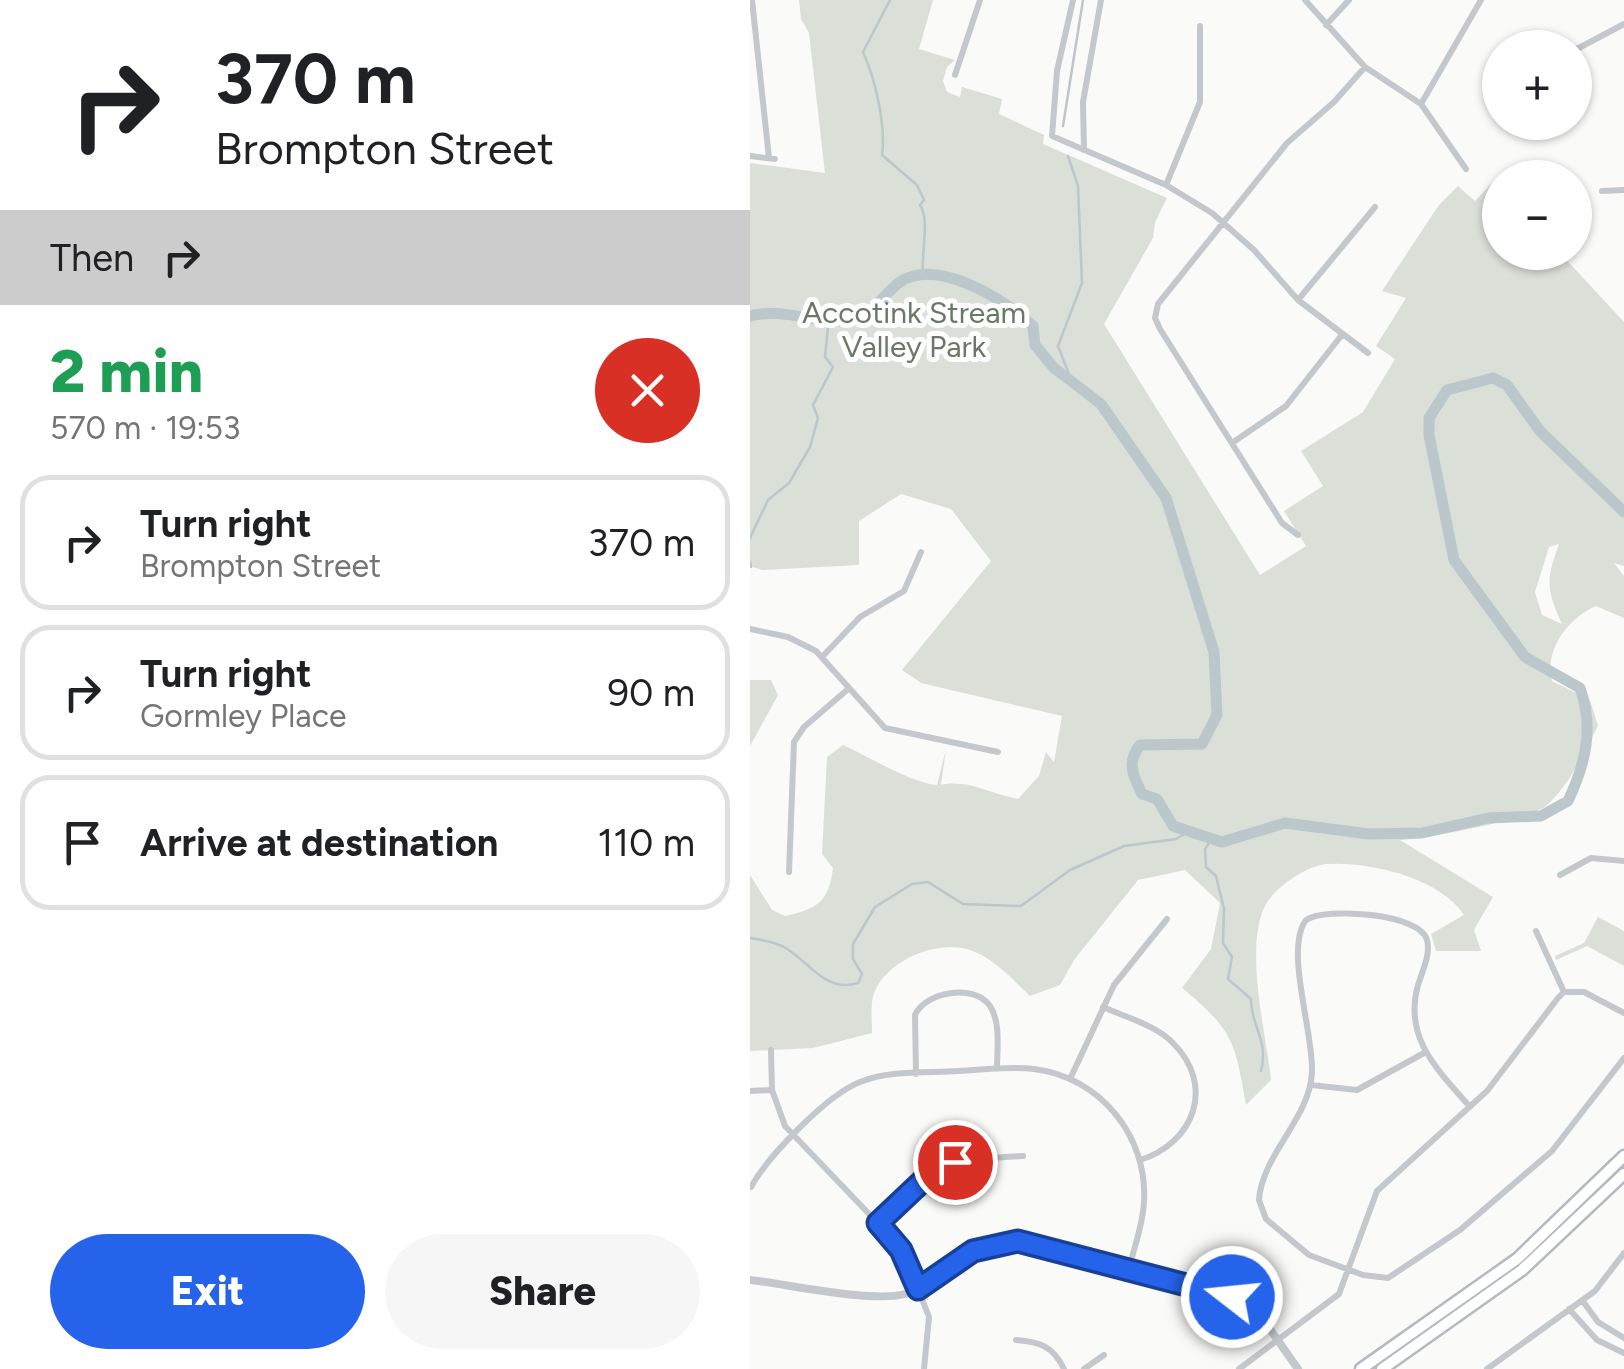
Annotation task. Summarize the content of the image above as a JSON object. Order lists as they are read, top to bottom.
{
  "parks": ["Accotink Stream Valley Park"],
  "page": {
    "turn": ["370 m", "Brompton Street"],
    "map_buttons": ["+", "−"],
    "then": "Then",
    "heading": ["2 min", "570 m · 19:53"],
    "list": [
      {
        "name": "Turn right",
        "note": "Brompton Street",
        "value": "370 m"
      },
      {
        "name": "Turn right",
        "note": "Gormley Place",
        "value": "90 m"
      },
      {
        "name": "Arrive at destination",
        "value": "110 m"
      }
    ],
    "buttons": ["Exit", "Share"]
  }
}
